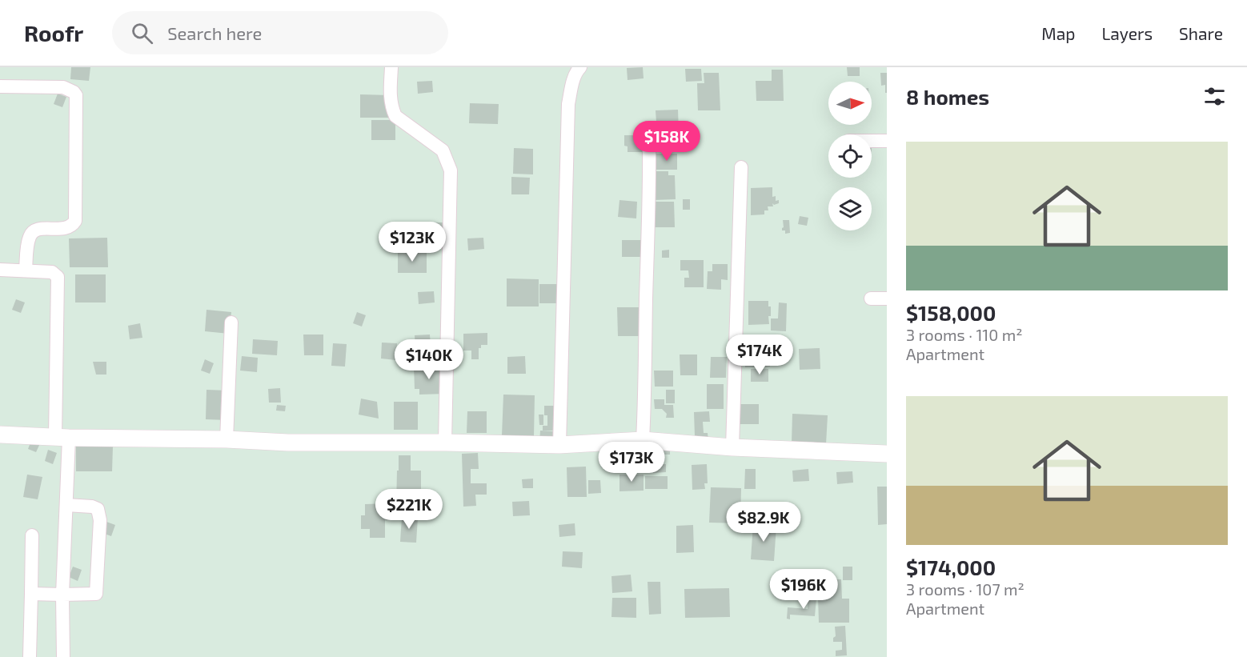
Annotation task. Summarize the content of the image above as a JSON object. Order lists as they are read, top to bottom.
{
  "north": "right",
  "page": {
    "header": "Roofr",
    "search": "Search here",
    "nav": ["Map", "Layers", "Share"],
    "heading": "8 homes",
    "price": [
      "$158K",
      "$123K",
      "$174K",
      "$140K",
      "$173K",
      "$221K",
      "$82.9K",
      "$196K"
    ],
    "list": [
      {
        "name": "$158,000",
        "note": "3 rooms · 110 m² · Apartment"
      },
      {
        "name": "$174,000",
        "note": "3 rooms · 107 m² · Apartment"
      }
    ]
  }
}
